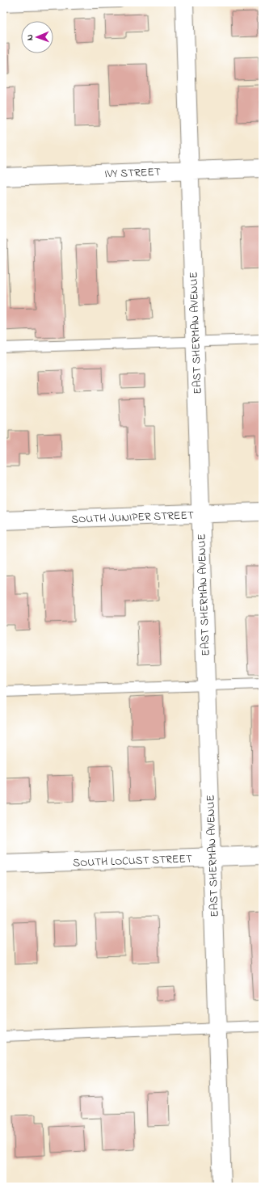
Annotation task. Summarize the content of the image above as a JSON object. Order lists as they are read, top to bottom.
{
  "streets": {
    "street": [
      "IVY STREET",
      "EAST SHERMAN AVENUE",
      "SOUTH JUNIPER STREET",
      "SOUTH LOCUST STREET"
    ]
  },
  "crossings": [
    ["IVY STREET", "EAST SHERMAN AVENUE"],
    ["EAST SHERMAN AVENUE", "SOUTH JUNIPER STREET"],
    ["EAST SHERMAN AVENUE", "SOUTH LOCUST STREET"]
  ],
  "north": "left"
}
